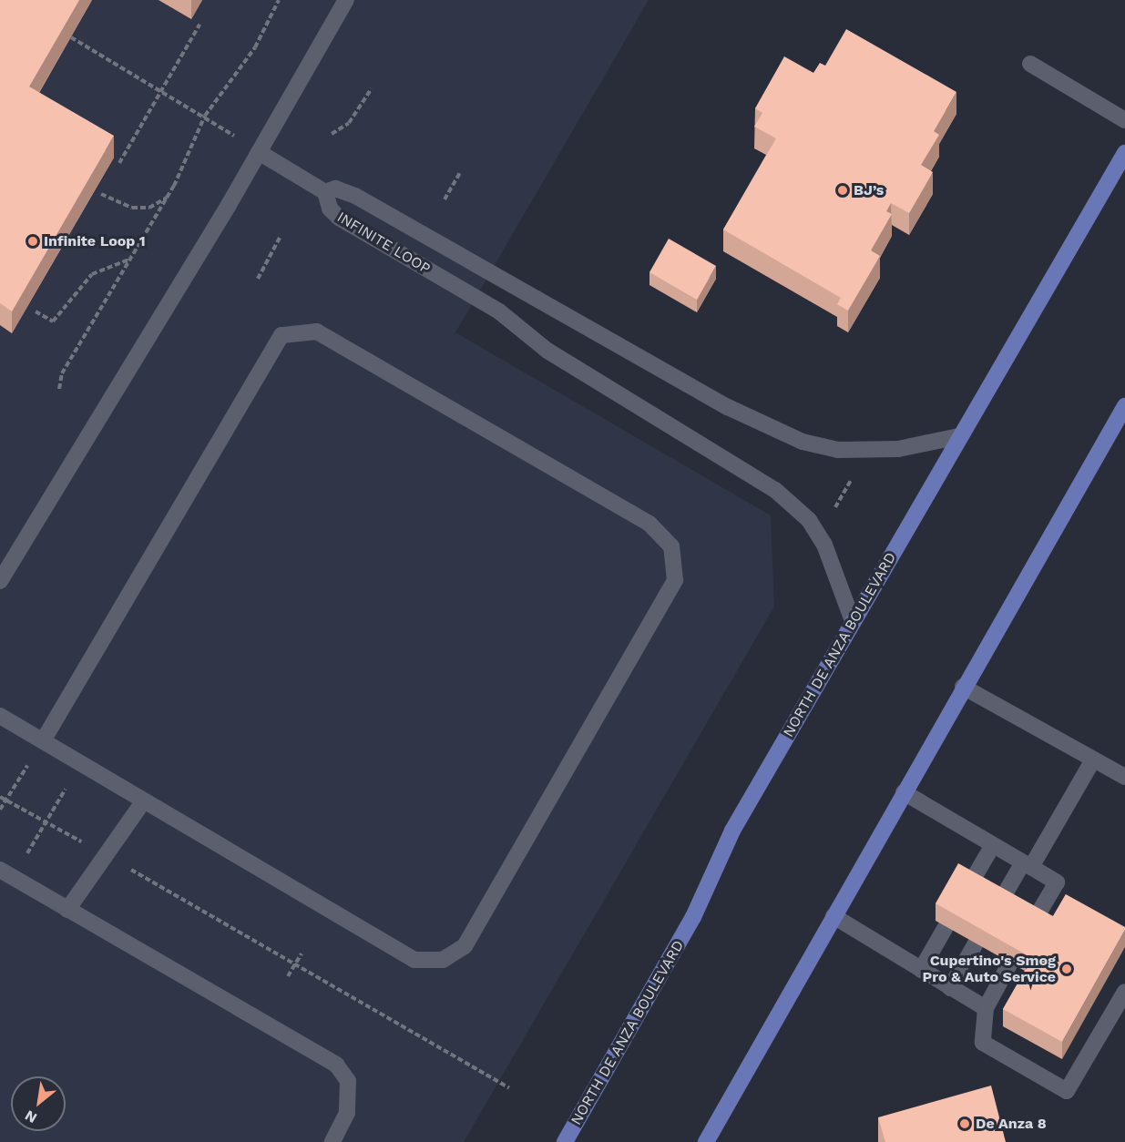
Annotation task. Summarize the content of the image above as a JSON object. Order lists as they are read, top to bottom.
{
  "streets": {
    "main road": ["NORTH DE ANZA BOULEVARD"],
    "street": ["INFINITE LOOP"]
  },
  "crossings": [
    ["INFINITE LOOP", "NORTH DE ANZA BOULEVARD"]
  ],
  "places": [
    "BJ’s",
    "Infinite Loop 1",
    "Cupertino's Smog Pro & Auto Service",
    "De Anza 8"
  ],
  "north": "bottom left"
}
